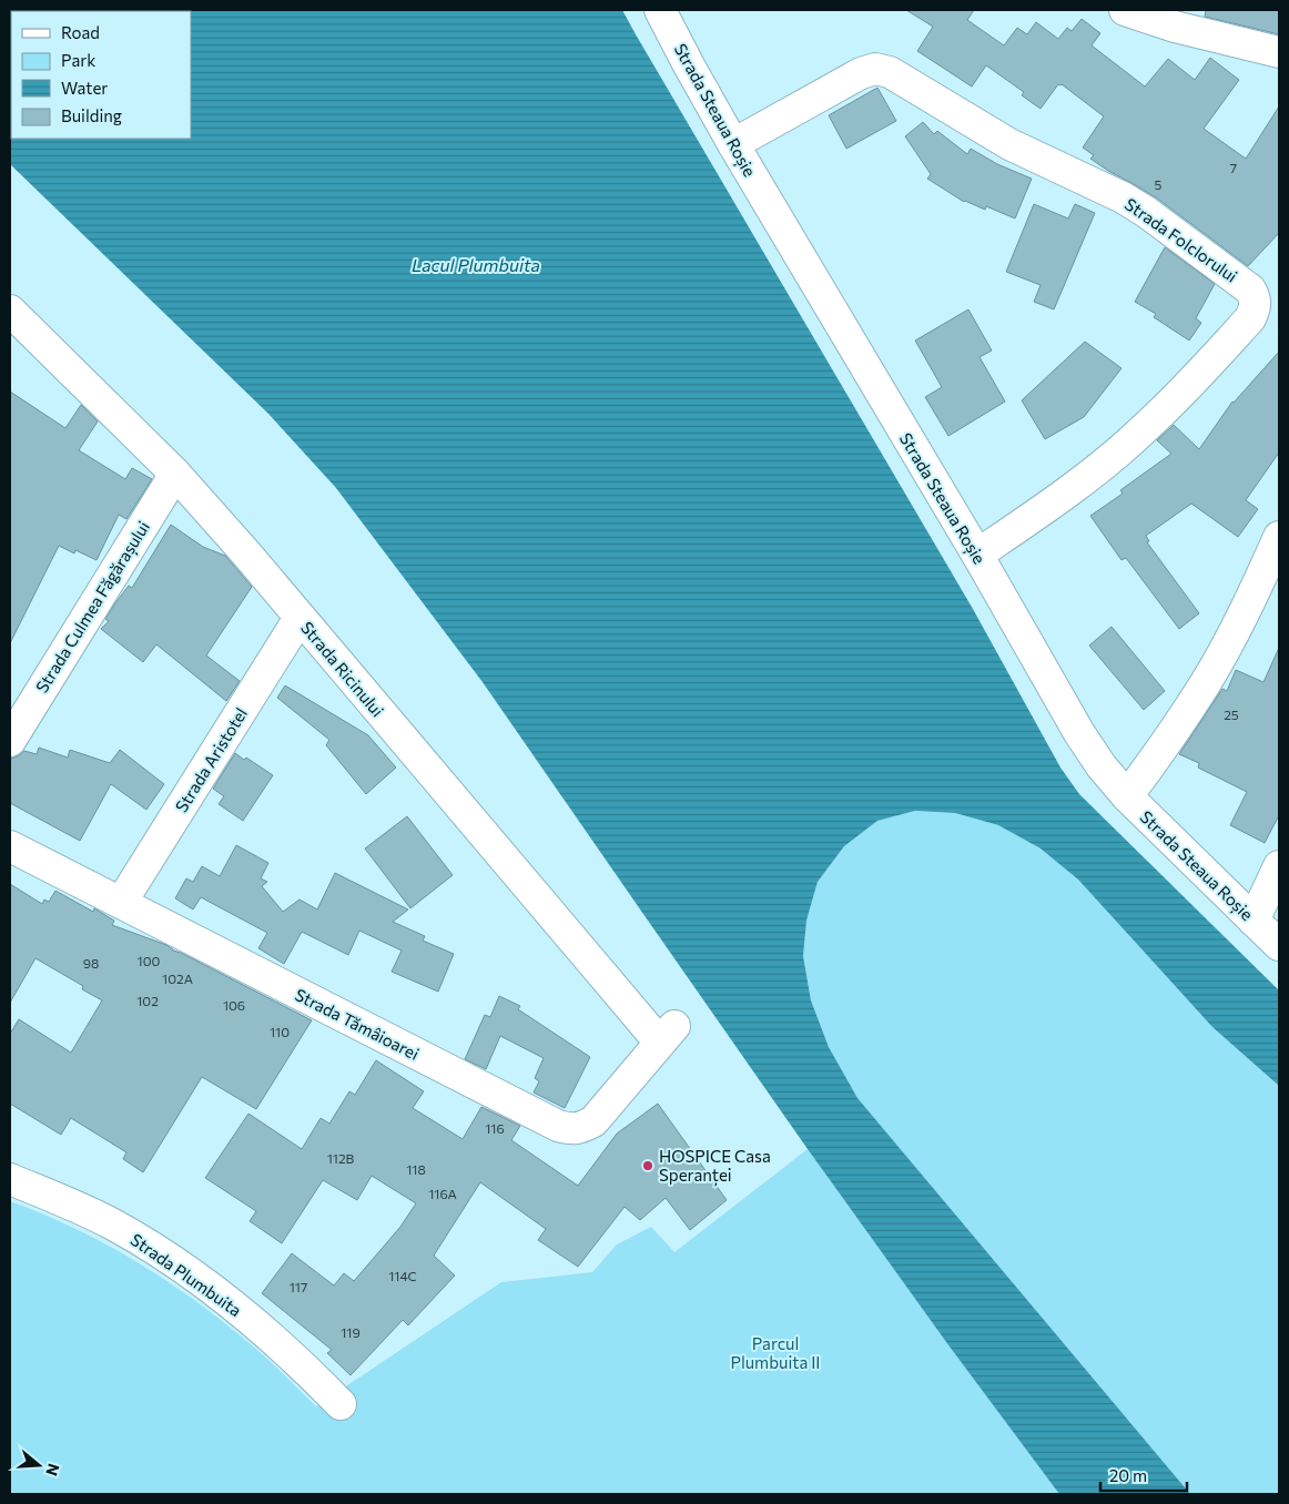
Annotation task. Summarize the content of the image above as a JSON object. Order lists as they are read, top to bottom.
{
  "streets": {
    "street": [
      "Strada Steaua Roșie",
      "Strada Folclorului",
      "Strada Culmea Făgărașului",
      "Strada Ricinului",
      "Strada Aristotel",
      "Strada Tămâioarei",
      "Strada Plumbuita"
    ]
  },
  "crossings": [
    ["Strada Steaua Roșie", "Strada Folclorului"],
    ["Strada Culmea Făgărașului", "Strada Ricinului"],
    ["Strada Ricinului", "Strada Aristotel"],
    ["Strada Ricinului", "Strada Tămâioarei"],
    ["Strada Aristotel", "Strada Tămâioarei"]
  ],
  "water": ["Lacul Plumbuita"],
  "parks": ["Parcul Plumbuita II"],
  "places": ["HOSPICE Casa Speranței"],
  "house_numbers": [
    "7",
    "5",
    "25",
    "100",
    "98",
    "102A",
    "102",
    "106",
    "110",
    "116",
    "112B",
    "118",
    "116A",
    "114C",
    "117",
    "119"
  ],
  "legend": [
    "Road",
    "Park",
    "Water",
    "Building"
  ],
  "scale_bar": "20 m",
  "north": "right"
}
